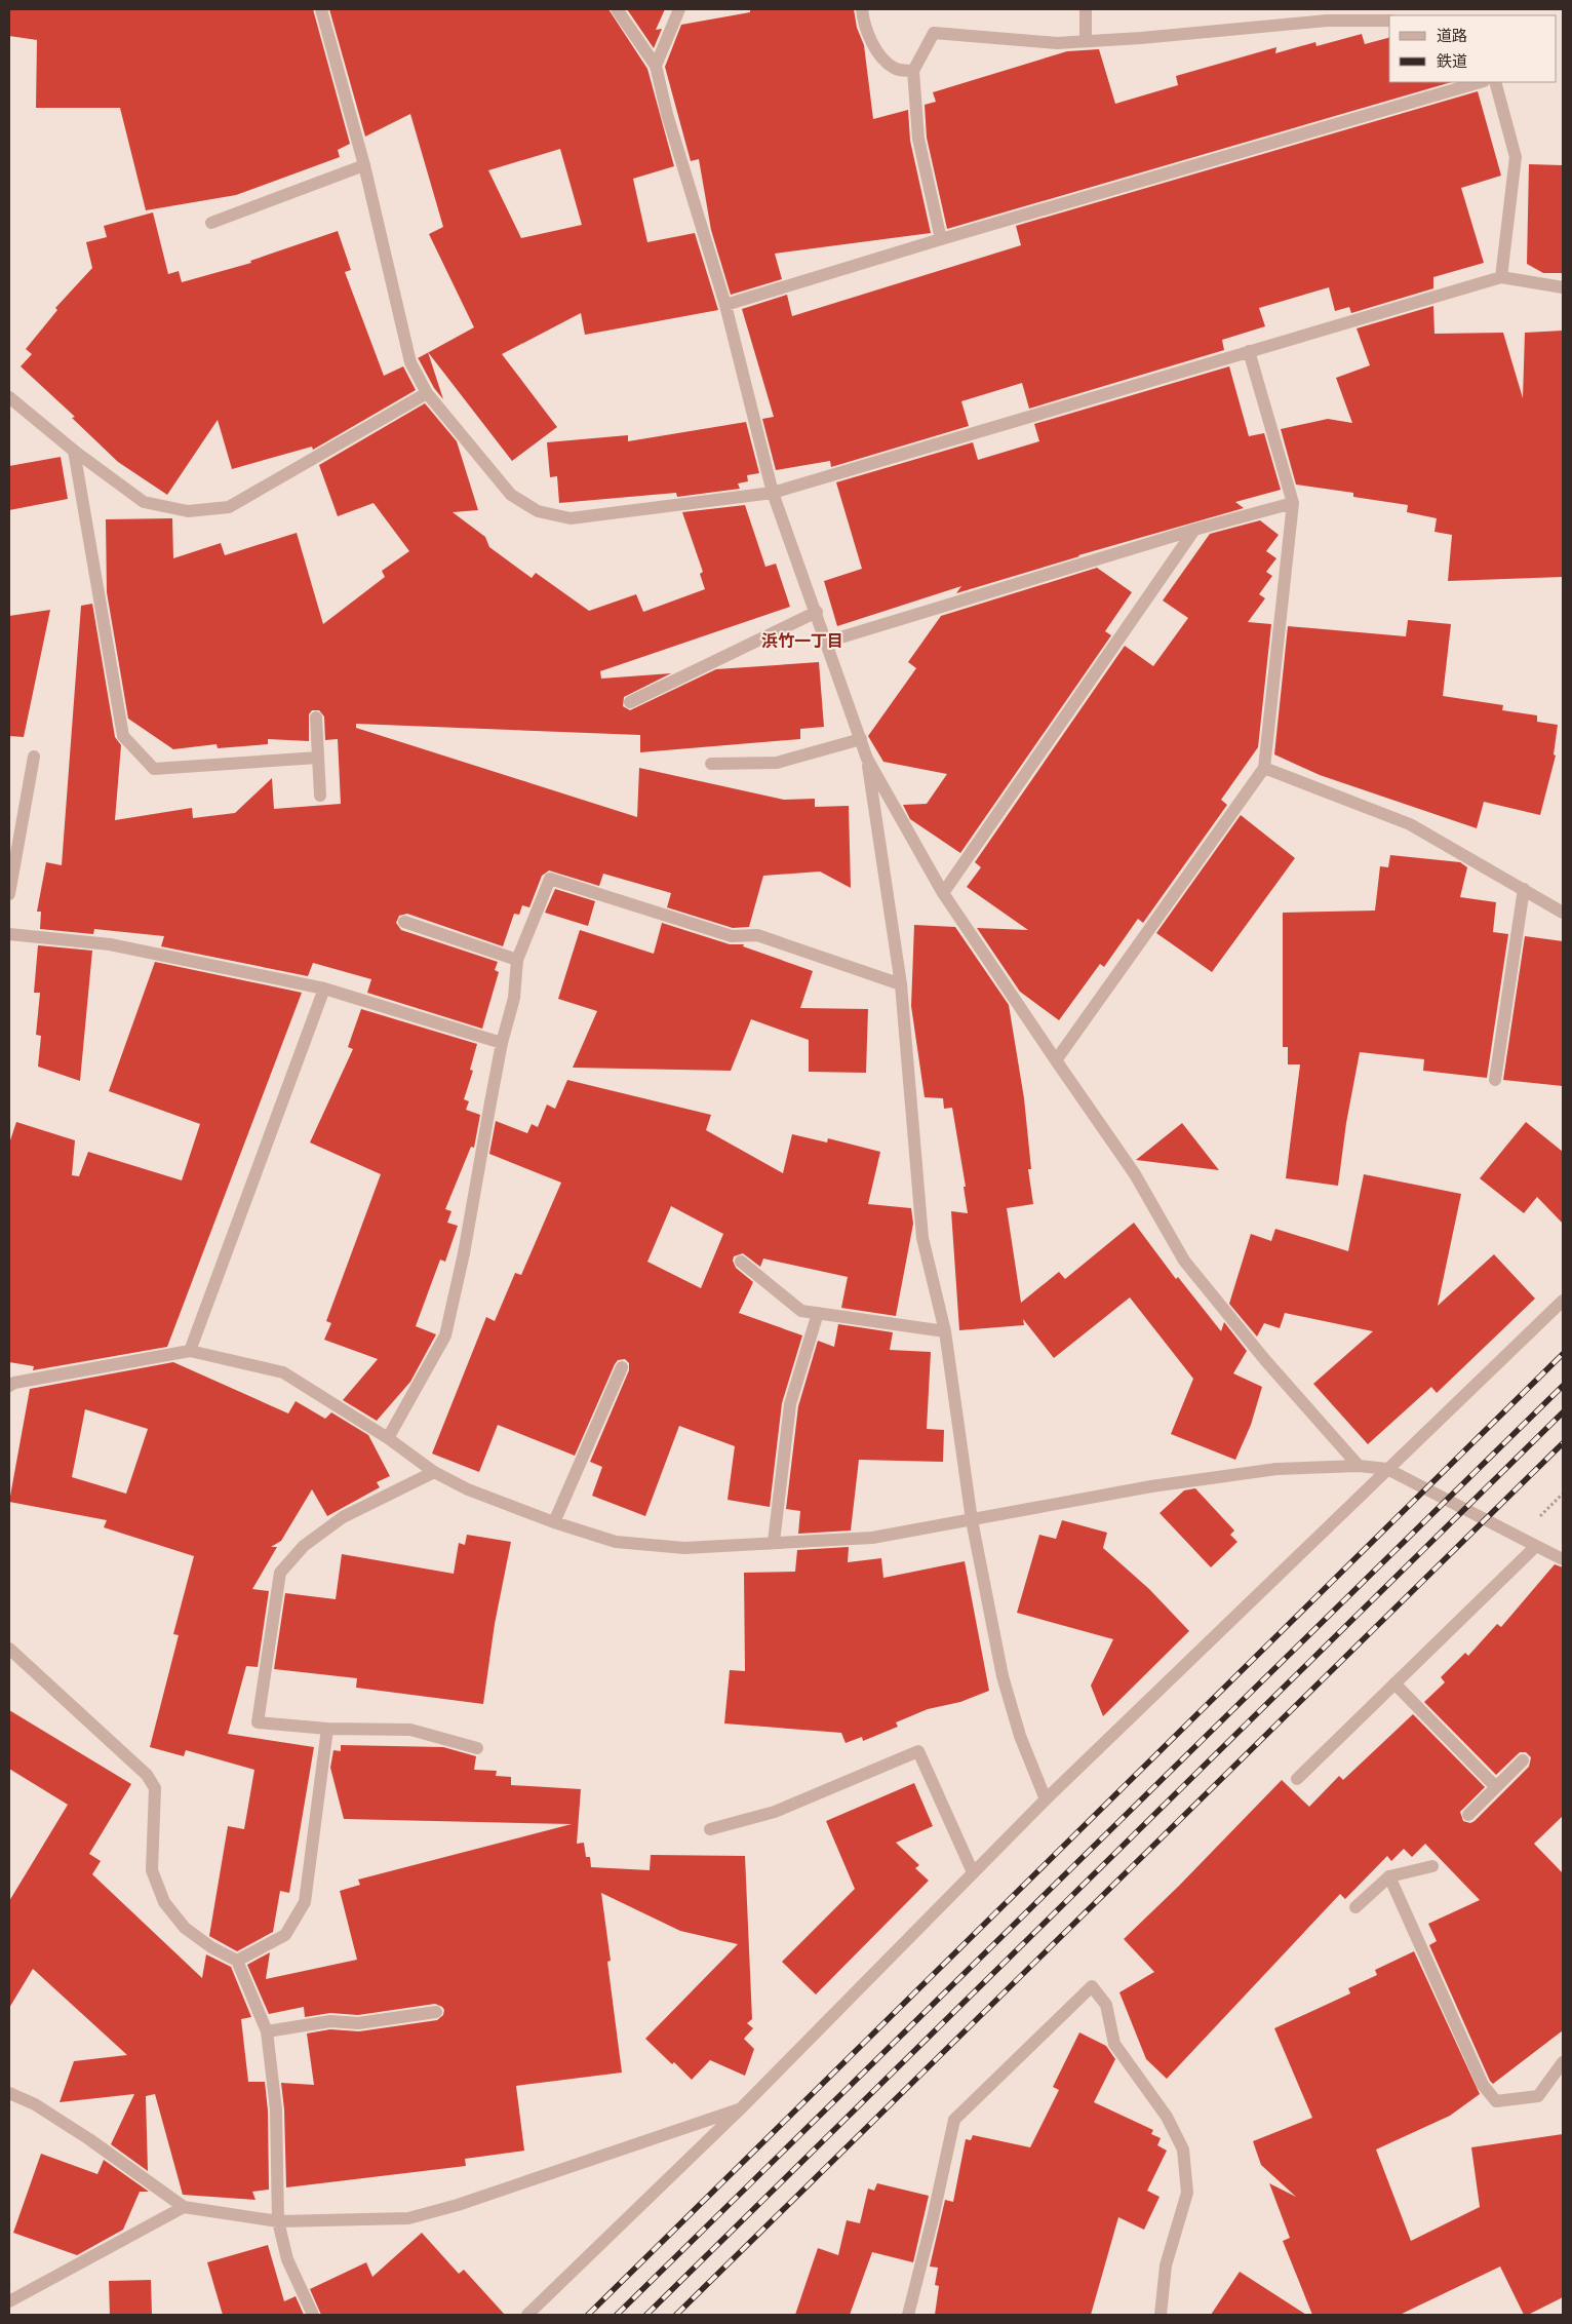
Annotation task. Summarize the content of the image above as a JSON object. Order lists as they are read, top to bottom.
{
  "districts": ["浜竹一丁目"],
  "legend": ["道路", "鉄道"]
}
